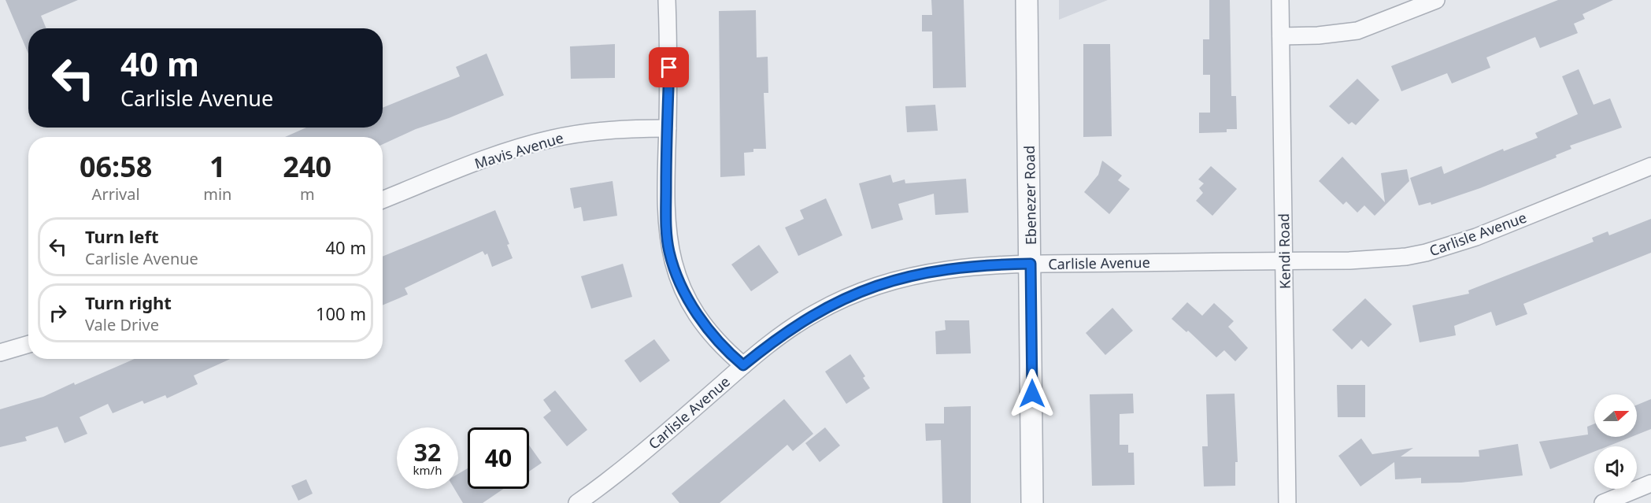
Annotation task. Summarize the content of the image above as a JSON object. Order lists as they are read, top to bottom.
{
  "streets": {
    "street": [
      "Mavis Avenue",
      "Ebenezer Road",
      "Carlisle Avenue",
      "Kendi Road"
    ]
  },
  "crossings": [
    ["Ebenezer Road", "Carlisle Avenue"],
    ["Carlisle Avenue", "Kendi Road"]
  ],
  "north": "right",
  "page": {
    "turn": ["40 m", "Carlisle Avenue"],
    "eta": [
      "06:58",
      "Arrival",
      "1",
      "min",
      "240",
      "m"
    ],
    "list": [
      {
        "name": "Turn left",
        "note": "Carlisle Avenue",
        "value": "40 m"
      },
      {
        "name": "Turn right",
        "note": "Vale Drive",
        "value": "100 m"
      }
    ],
    "speed": "32 km/h",
    "limit": "40"
  }
}
